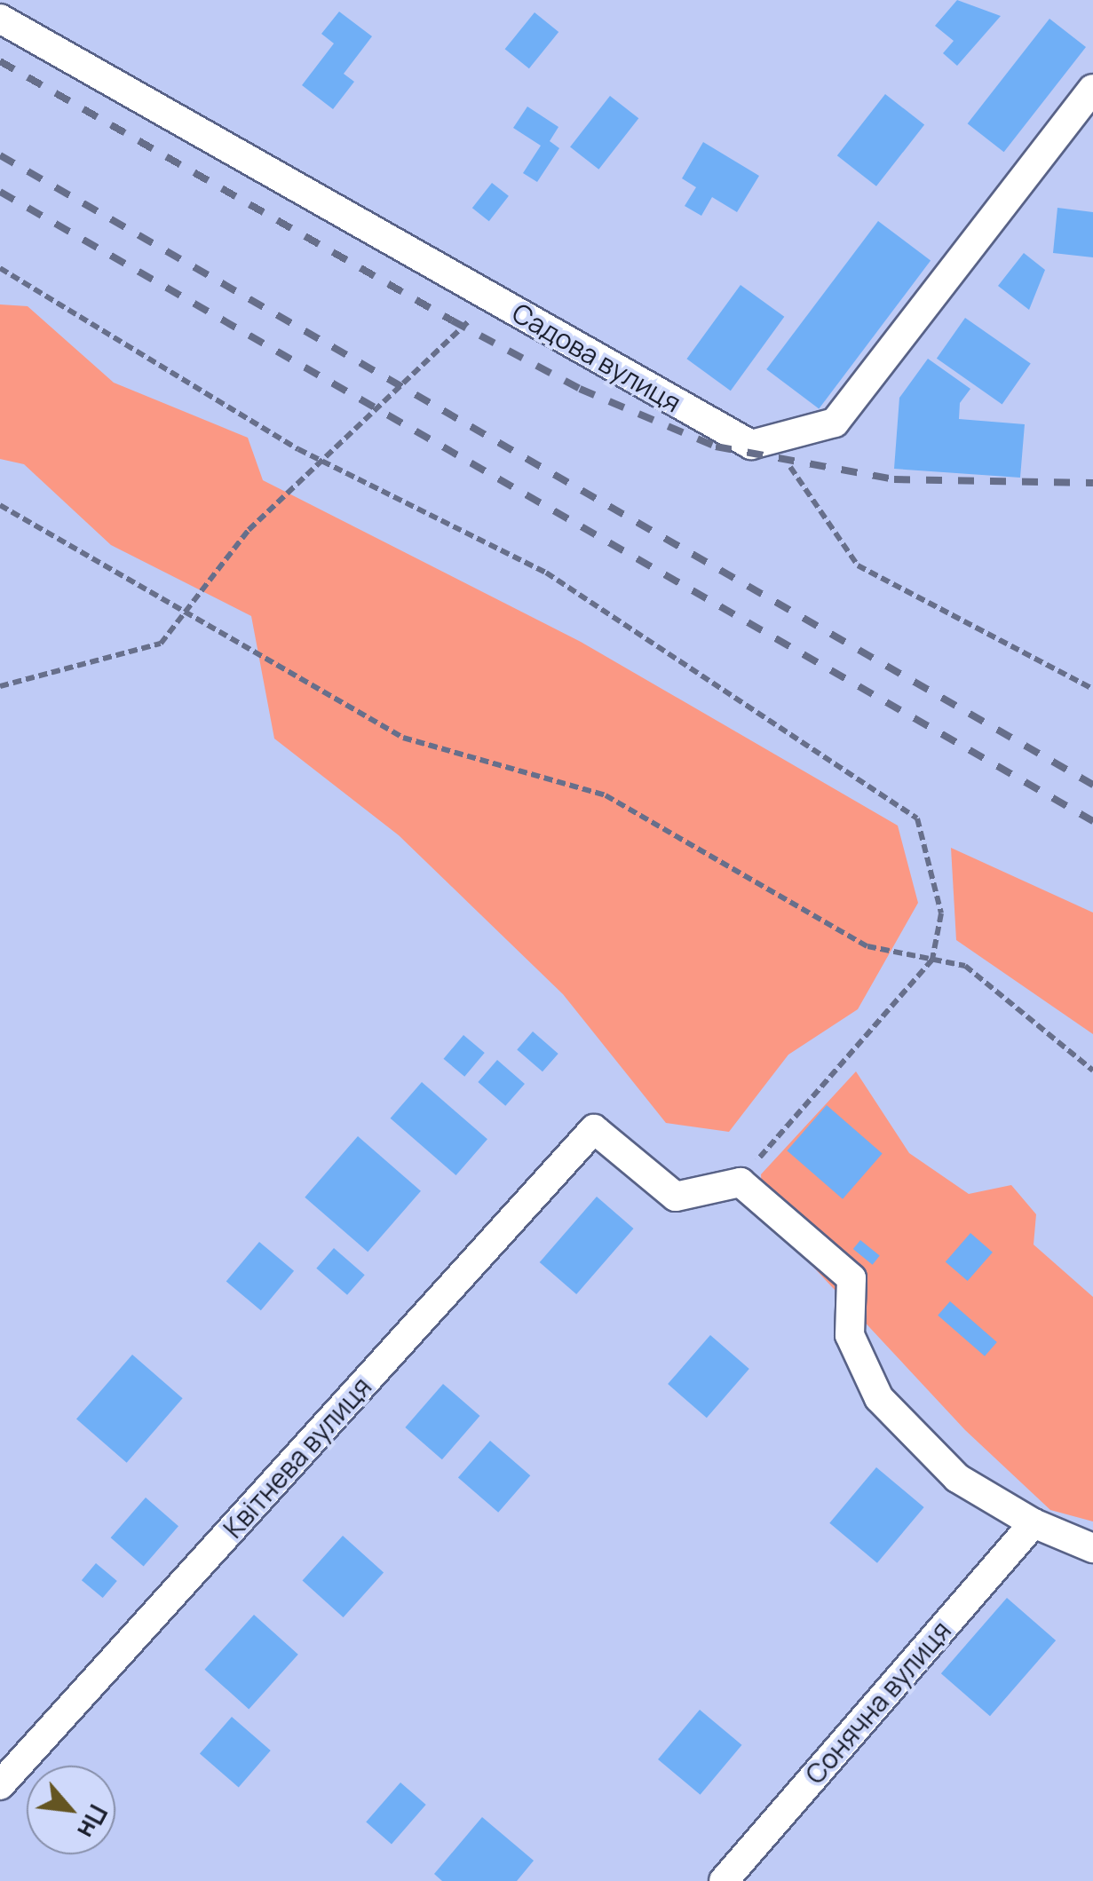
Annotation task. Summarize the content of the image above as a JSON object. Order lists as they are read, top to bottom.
{
  "streets": {
    "street": ["Садова вулиця", "Квітнева вулиця", "Сонячна вулиця"]
  },
  "north": "bottom right"
}
